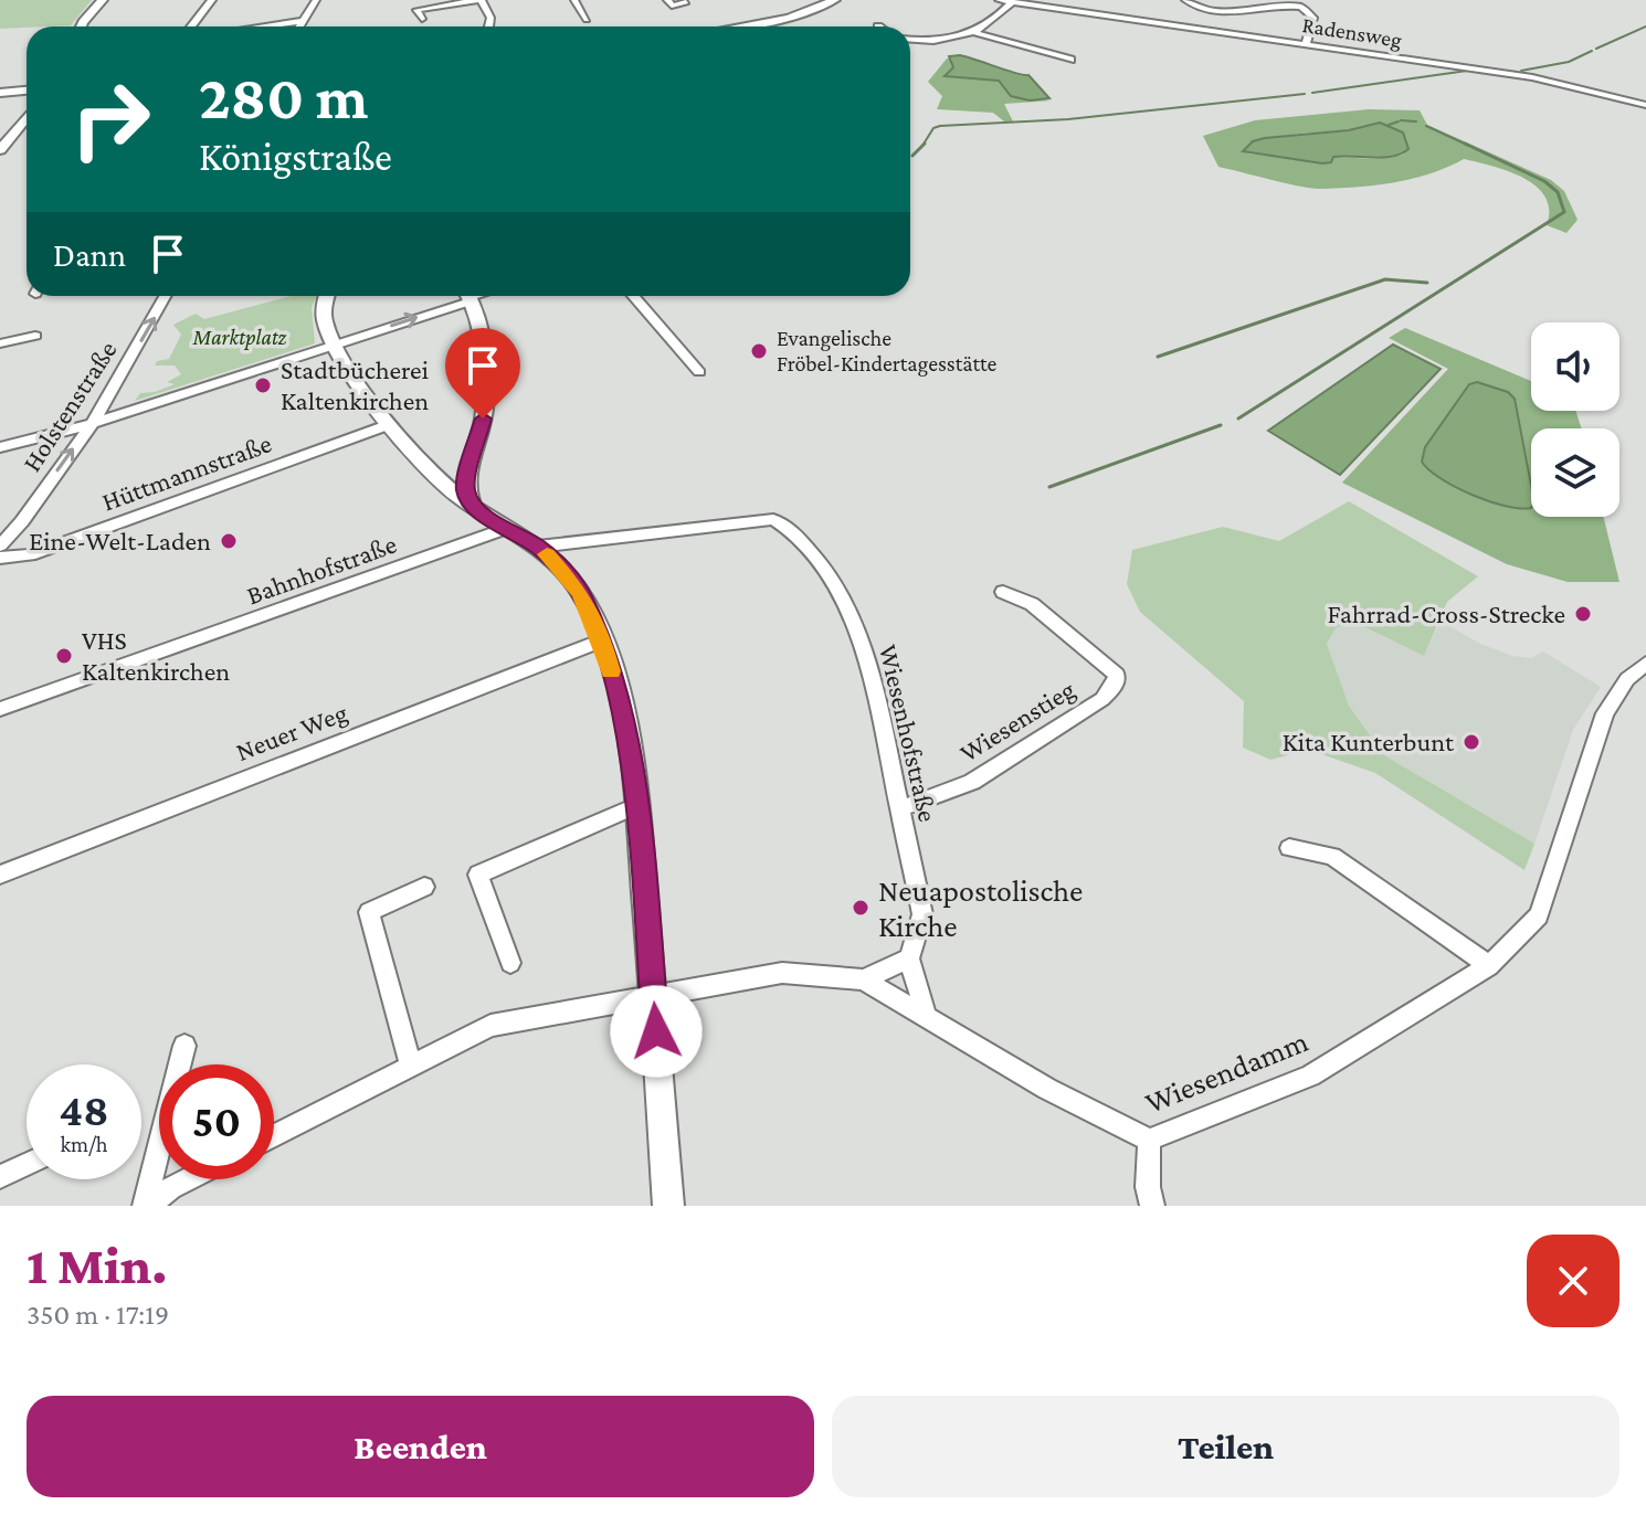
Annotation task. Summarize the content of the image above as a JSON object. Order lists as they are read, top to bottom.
{
  "streets": {
    "street": [
      "Radensweg",
      "Holstenstraße",
      "Hüttmannstraße",
      "Bahnhofstraße",
      "Wiesenstieg",
      "Neuer Weg",
      "Wiesenhofstraße",
      "Wiesendamm"
    ]
  },
  "crossings": [
    ["Wiesenstieg", "Wiesenhofstraße"]
  ],
  "one_way": ["Holstenstraße"],
  "parks": ["Marktplatz"],
  "places": [
    "Evangelische Fröbel-Kindertagesstätte",
    "Stadtbücherei Kaltenkirchen",
    "Eine-Welt-Laden",
    "Fahrrad-Cross-Strecke",
    "VHS Kaltenkirchen",
    "Kita Kunterbunt",
    "Neuapostolische Kirche"
  ],
  "page": {
    "turn": ["280 m", "Königstraße"],
    "then": "Dann",
    "speed": "48 km/h",
    "limit": "50",
    "heading": ["1 Min.", "350 m · 17:19"],
    "buttons": ["Beenden", "Teilen"]
  }
}
